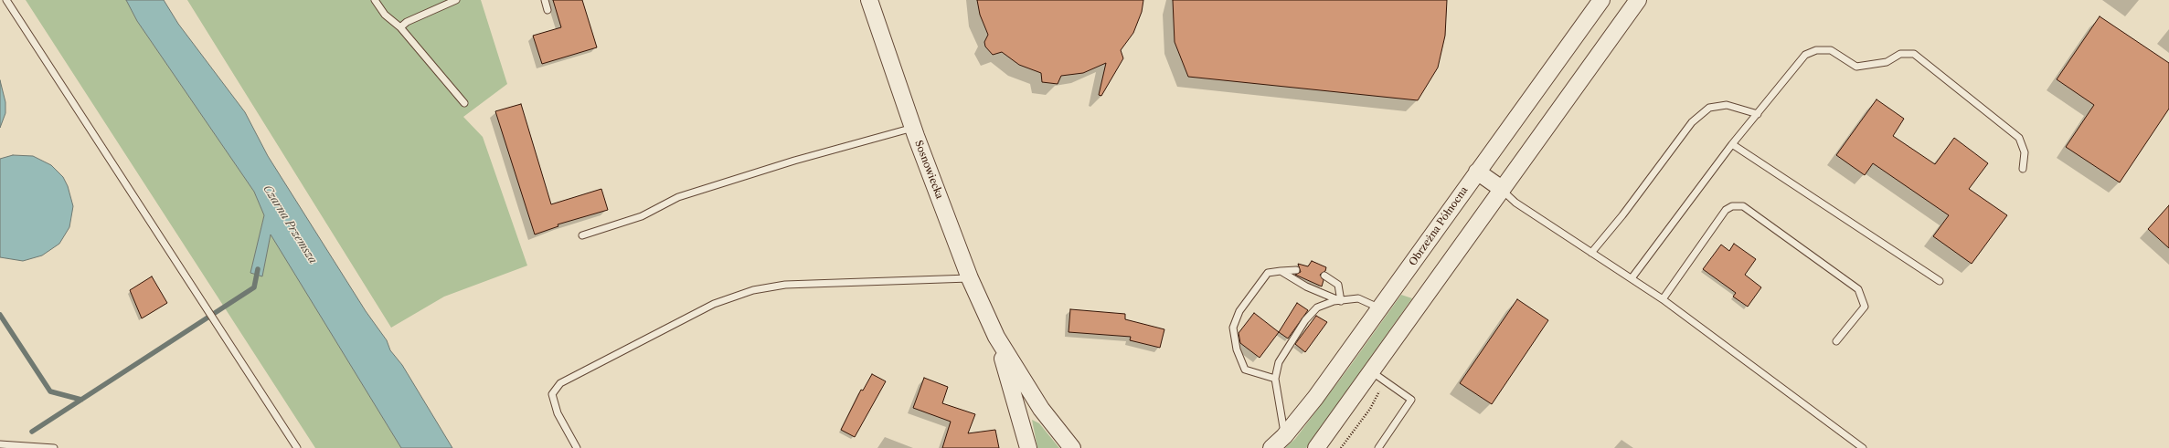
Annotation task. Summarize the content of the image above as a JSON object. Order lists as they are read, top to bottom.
{
  "streets": {
    "street": ["Sosnowiecka", "Obrzeżna Północna"]
  },
  "water": ["Czarna Przemsza"]
}
